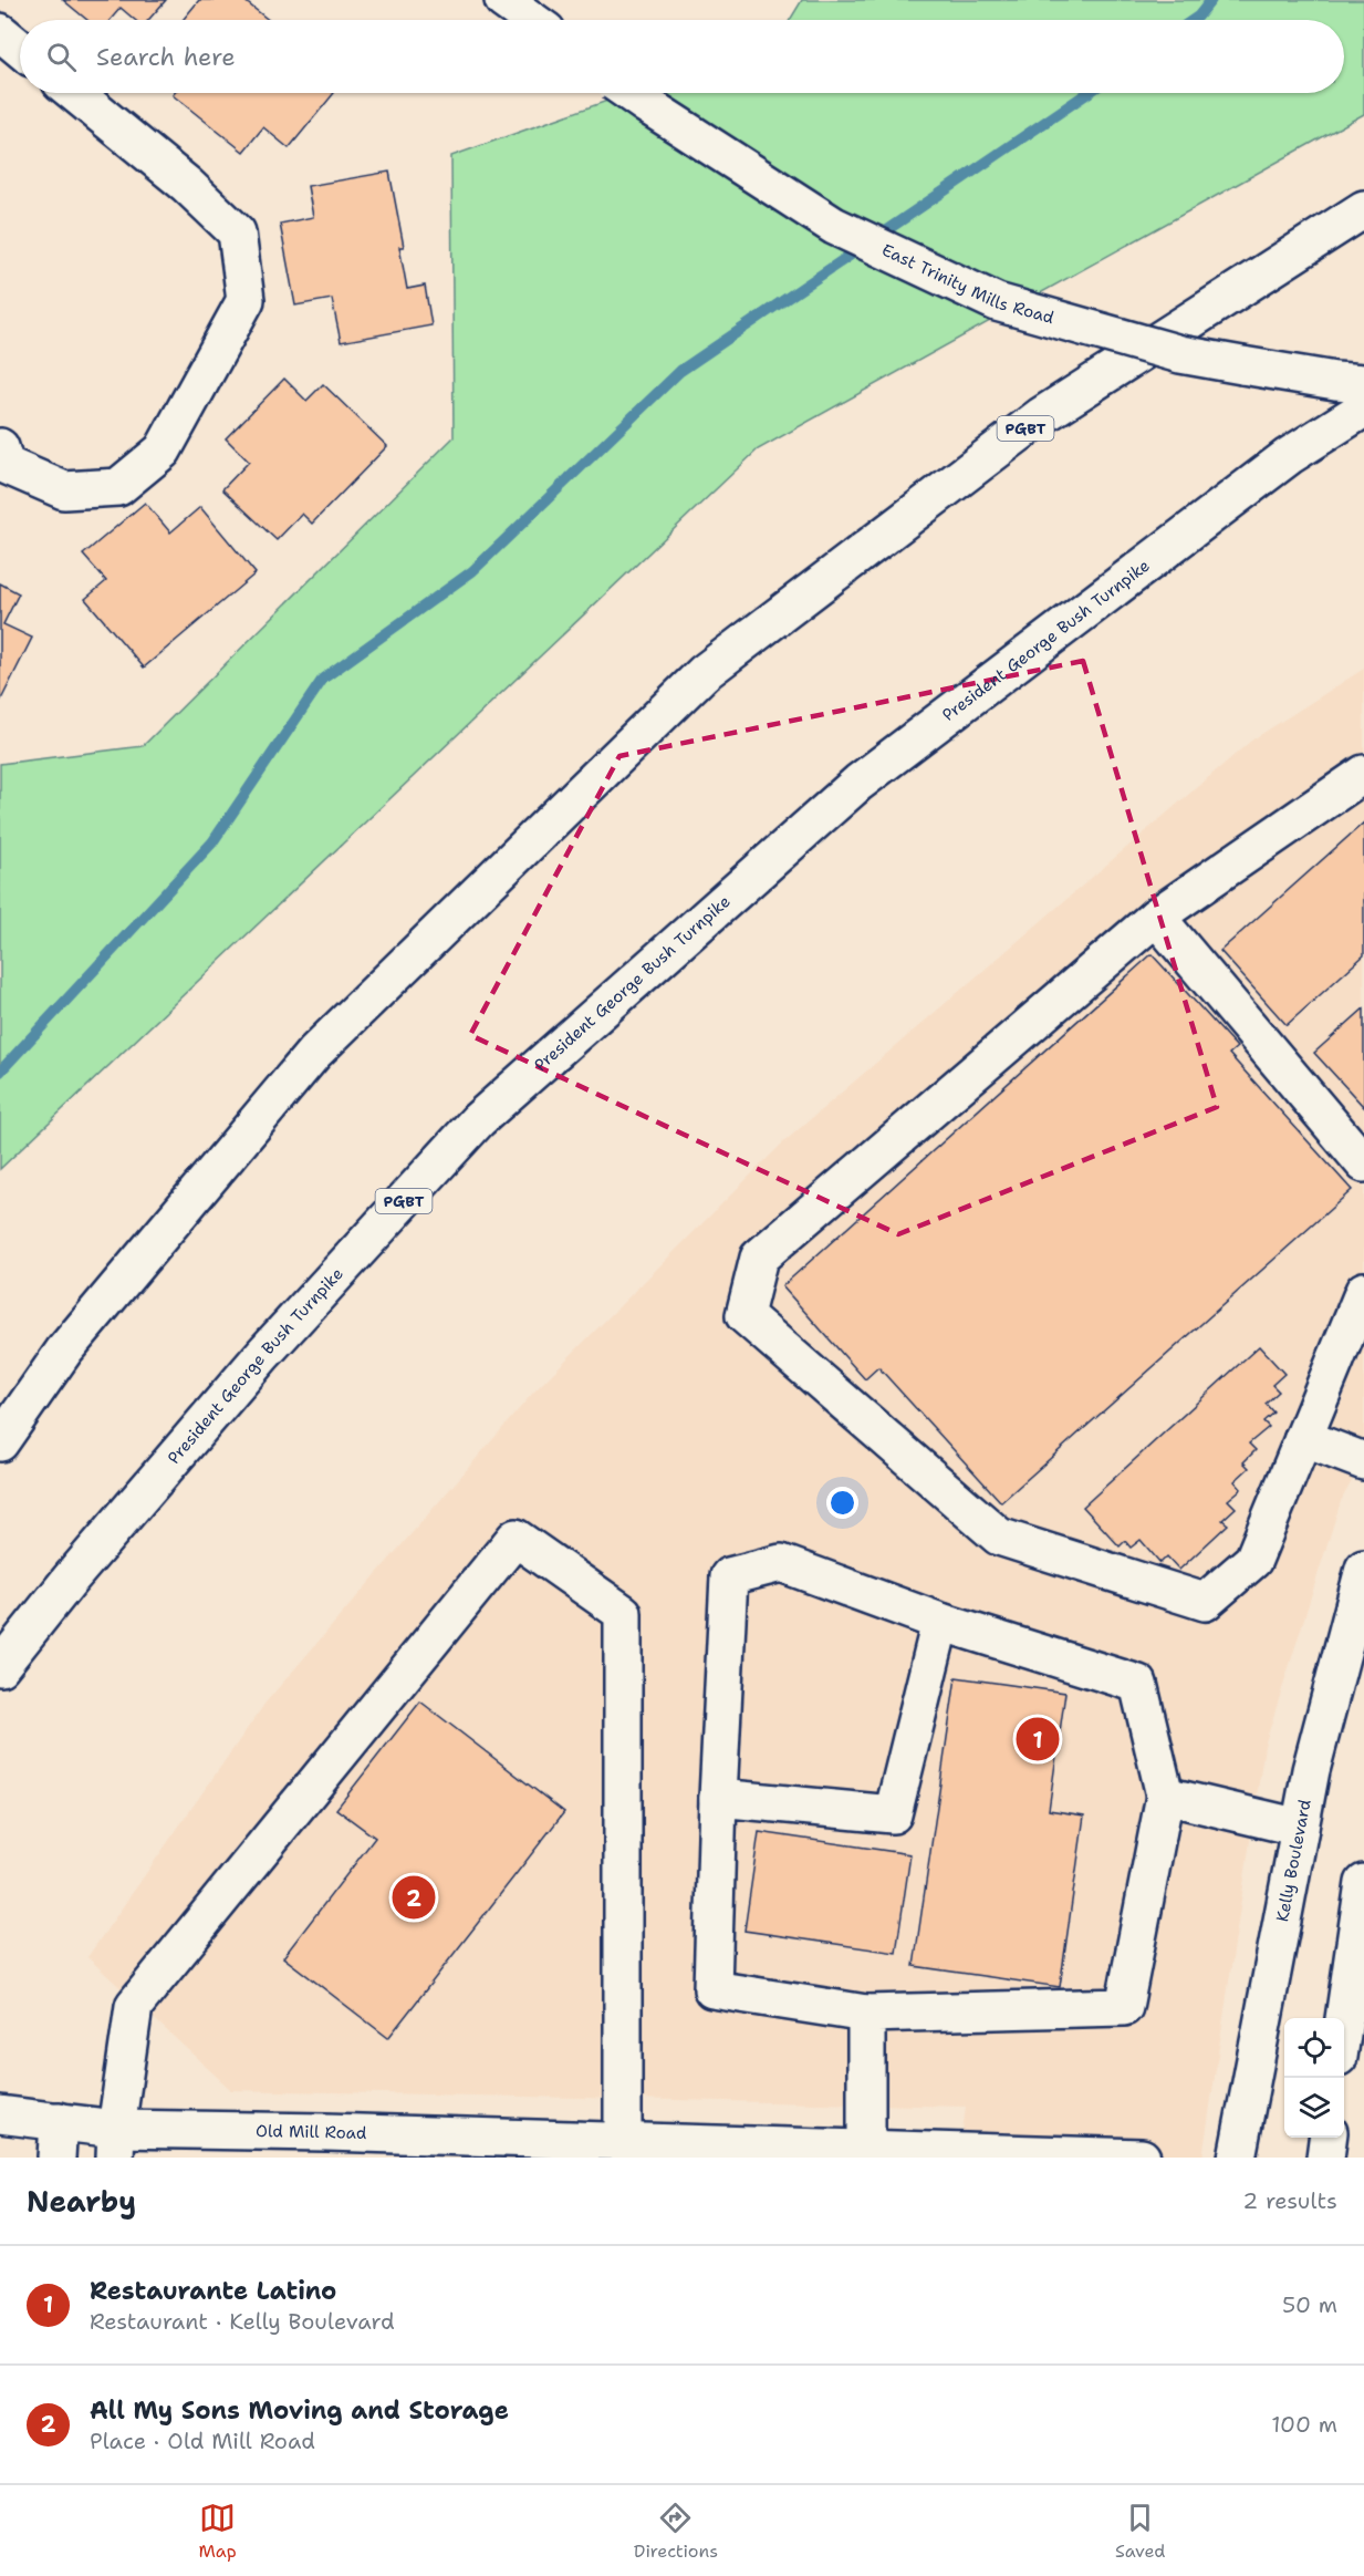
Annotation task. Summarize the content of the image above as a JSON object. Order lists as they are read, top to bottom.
{
  "streets": {
    "main road": [
      "East Trinity Mills Road",
      "PGBT",
      "President George Bush Turnpike",
      "Kelly Boulevard",
      "Old Mill Road"
    ]
  },
  "page": {
    "search": "Search here",
    "pins": ["1", "2"],
    "heading": ["Nearby", "2 results"],
    "list": [
      {
        "mark": "1",
        "name": "Restaurante Latino",
        "note": "Restaurant · Kelly Boulevard",
        "value": "50 m"
      },
      {
        "mark": "2",
        "name": "All My Sons Moving and Storage",
        "note": "Place · Old Mill Road",
        "value": "100 m"
      }
    ],
    "nav": ["Map", "Directions", "Saved"]
  }
}
